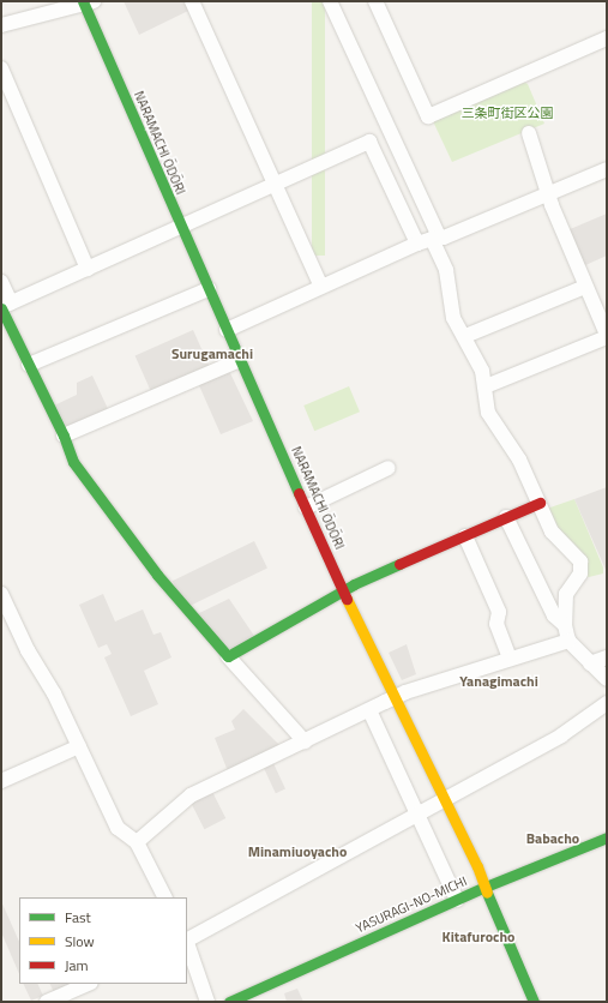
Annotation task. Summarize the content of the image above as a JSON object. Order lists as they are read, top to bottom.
{
  "streets": {
    "street": ["NARAMACHI ŌDŌRI", "YASURAGI-NO-MICHI"]
  },
  "crossings": [
    ["NARAMACHI ŌDŌRI", "YASURAGI-NO-MICHI"]
  ],
  "districts": [
    "Surugamachi",
    "Yanagimachi",
    "Babacho",
    "Minamiuoyacho",
    "Kitafurocho"
  ],
  "parks": ["三条町街区公園"],
  "legend": ["Fast", "Slow", "Jam"]
}
